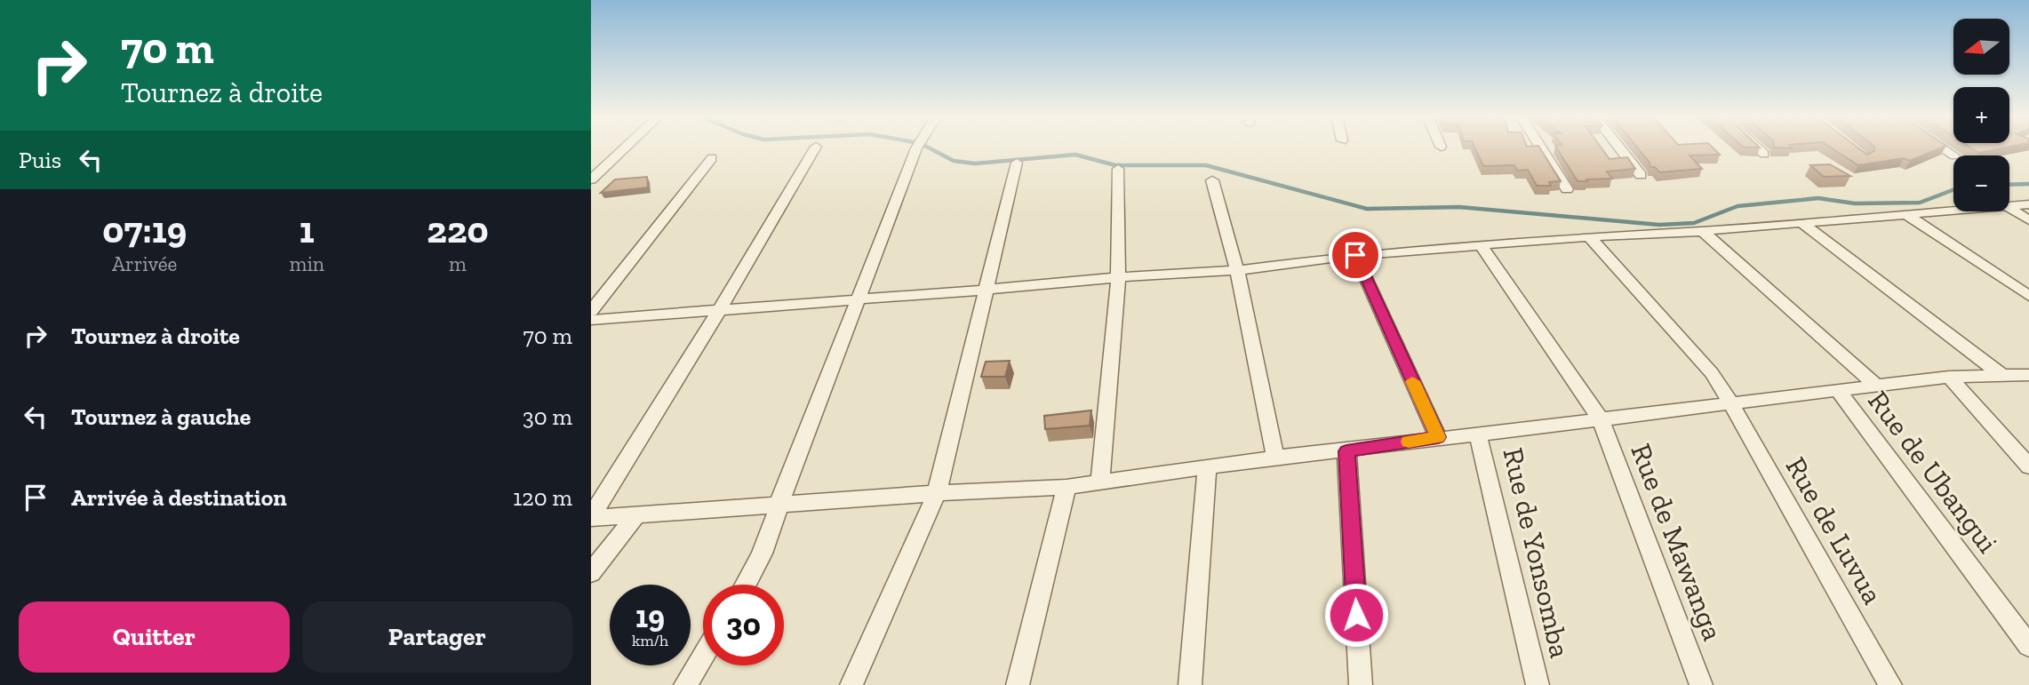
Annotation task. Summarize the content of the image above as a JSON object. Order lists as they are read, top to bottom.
{
  "streets": {
    "street": [
      "Rue de Ubangui",
      "Rue de Luvua",
      "Rue de Mawanga",
      "Rue de Yonsomba"
    ]
  },
  "north": "left",
  "page": {
    "turn": ["70 m", "Tournez à droite"],
    "map_buttons": ["+", "−"],
    "then": "Puis",
    "eta": [
      "07:19",
      "Arrivée",
      "1",
      "min",
      "220",
      "m"
    ],
    "list": [
      {
        "name": "Tournez à droite",
        "value": "70 m"
      },
      {
        "name": "Tournez à gauche",
        "value": "30 m"
      },
      {
        "name": "Arrivée à destination",
        "value": "120 m"
      }
    ],
    "speed": "19 km/h",
    "limit": "30",
    "buttons": ["Quitter", "Partager"]
  }
}
